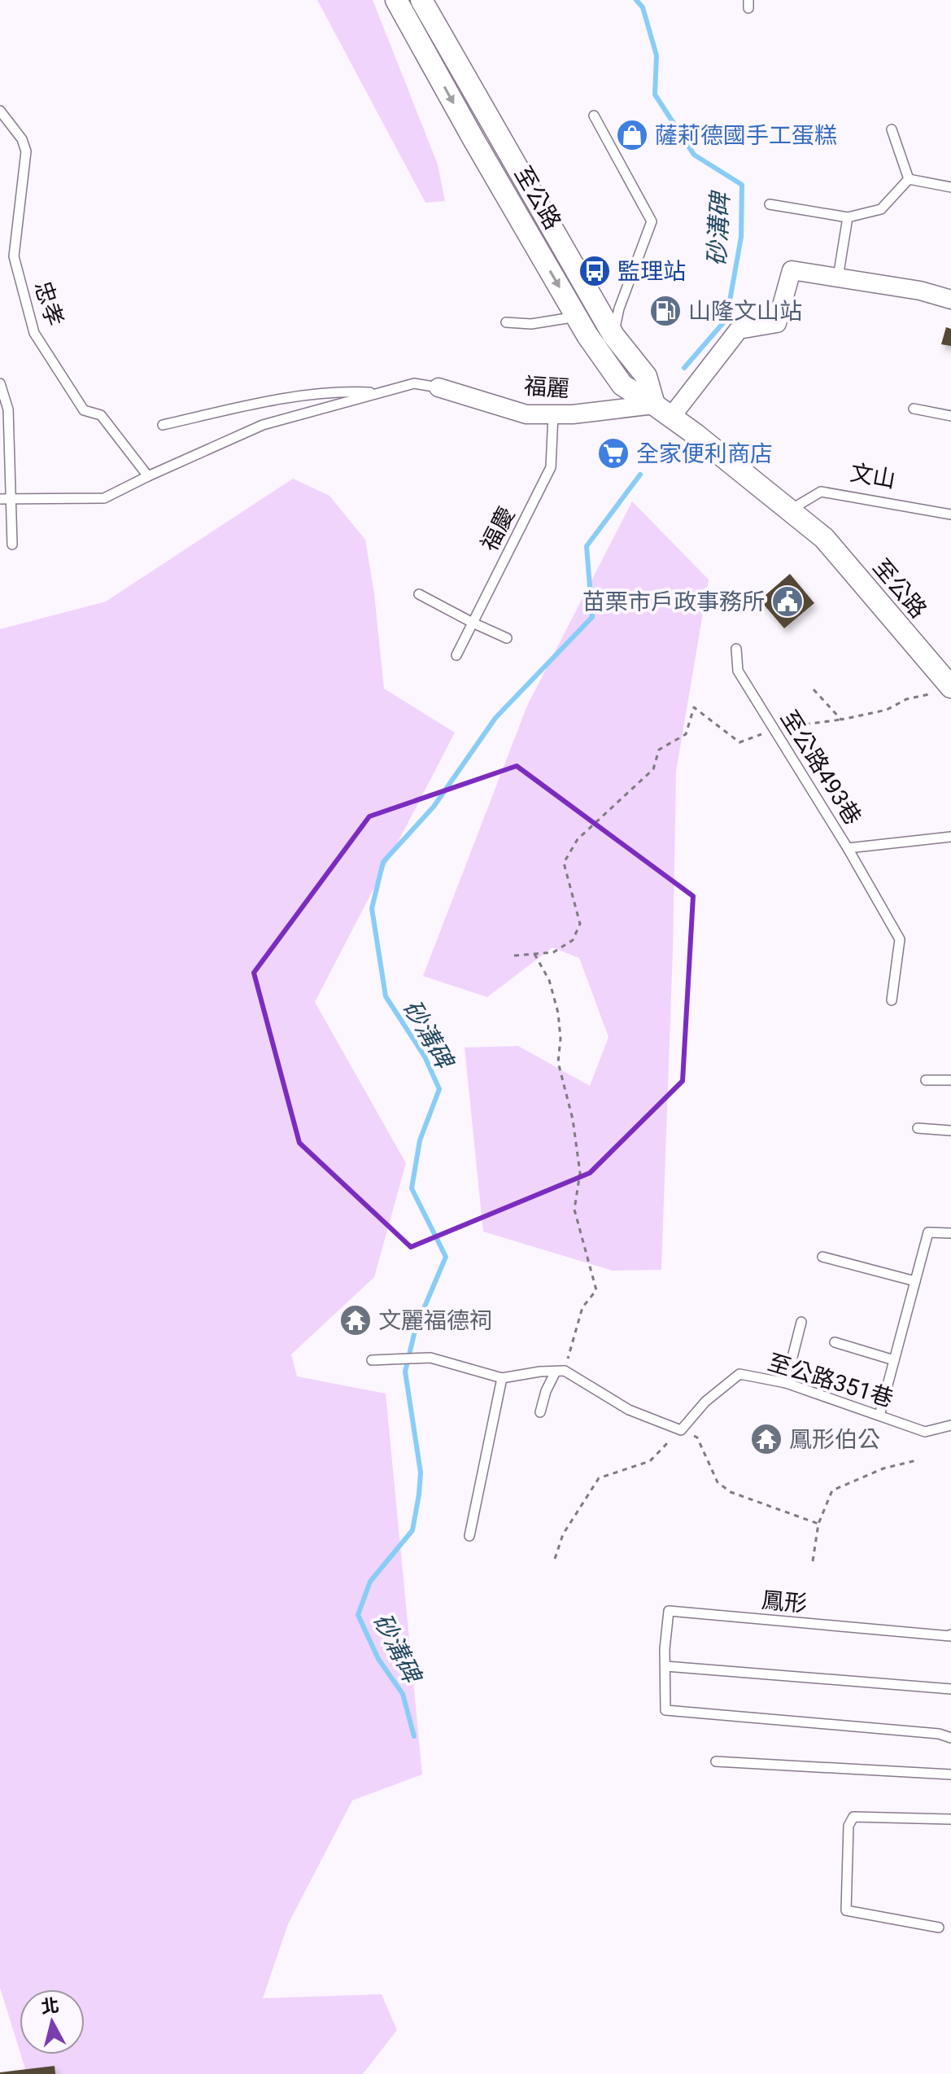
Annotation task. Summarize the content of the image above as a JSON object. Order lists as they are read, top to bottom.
{
  "streets": {
    "street": ["至公路", "福麗"],
    "lane": [
      "忠孝",
      "文山",
      "福慶",
      "至公路493巷",
      "至公路351巷",
      "鳳形"
    ]
  },
  "crossings": [
    ["至公路", "福麗"],
    ["至公路", "文山"],
    ["福麗", "福慶"]
  ],
  "water": ["砂溝碑"],
  "places": {
    "shop": ["薩莉德國手工蛋糕"],
    "bus stop": ["監理站"],
    "fuel station": ["山隆文山站"],
    "supermarket": ["全家便利商店"],
    "public building": ["苗栗市戶政事務所"],
    "temple": ["文麗福德祠", "鳳形伯公"]
  },
  "north": "top"
}
